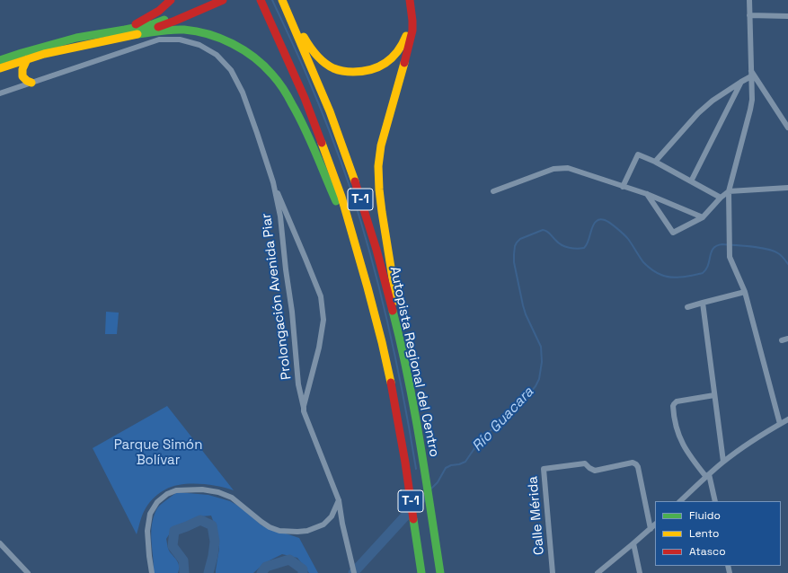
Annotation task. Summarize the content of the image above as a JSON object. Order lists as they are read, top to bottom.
{
  "streets": {
    "main road": ["T-1", "Autopista Regional del Centro"],
    "street": ["Prolongación Avenida Piar", "Calle Mérida"]
  },
  "water": ["Río Guacara"],
  "parks": ["Parque Simón Bolívar"],
  "legend": ["Fluido", "Lento", "Atasco"]
}
